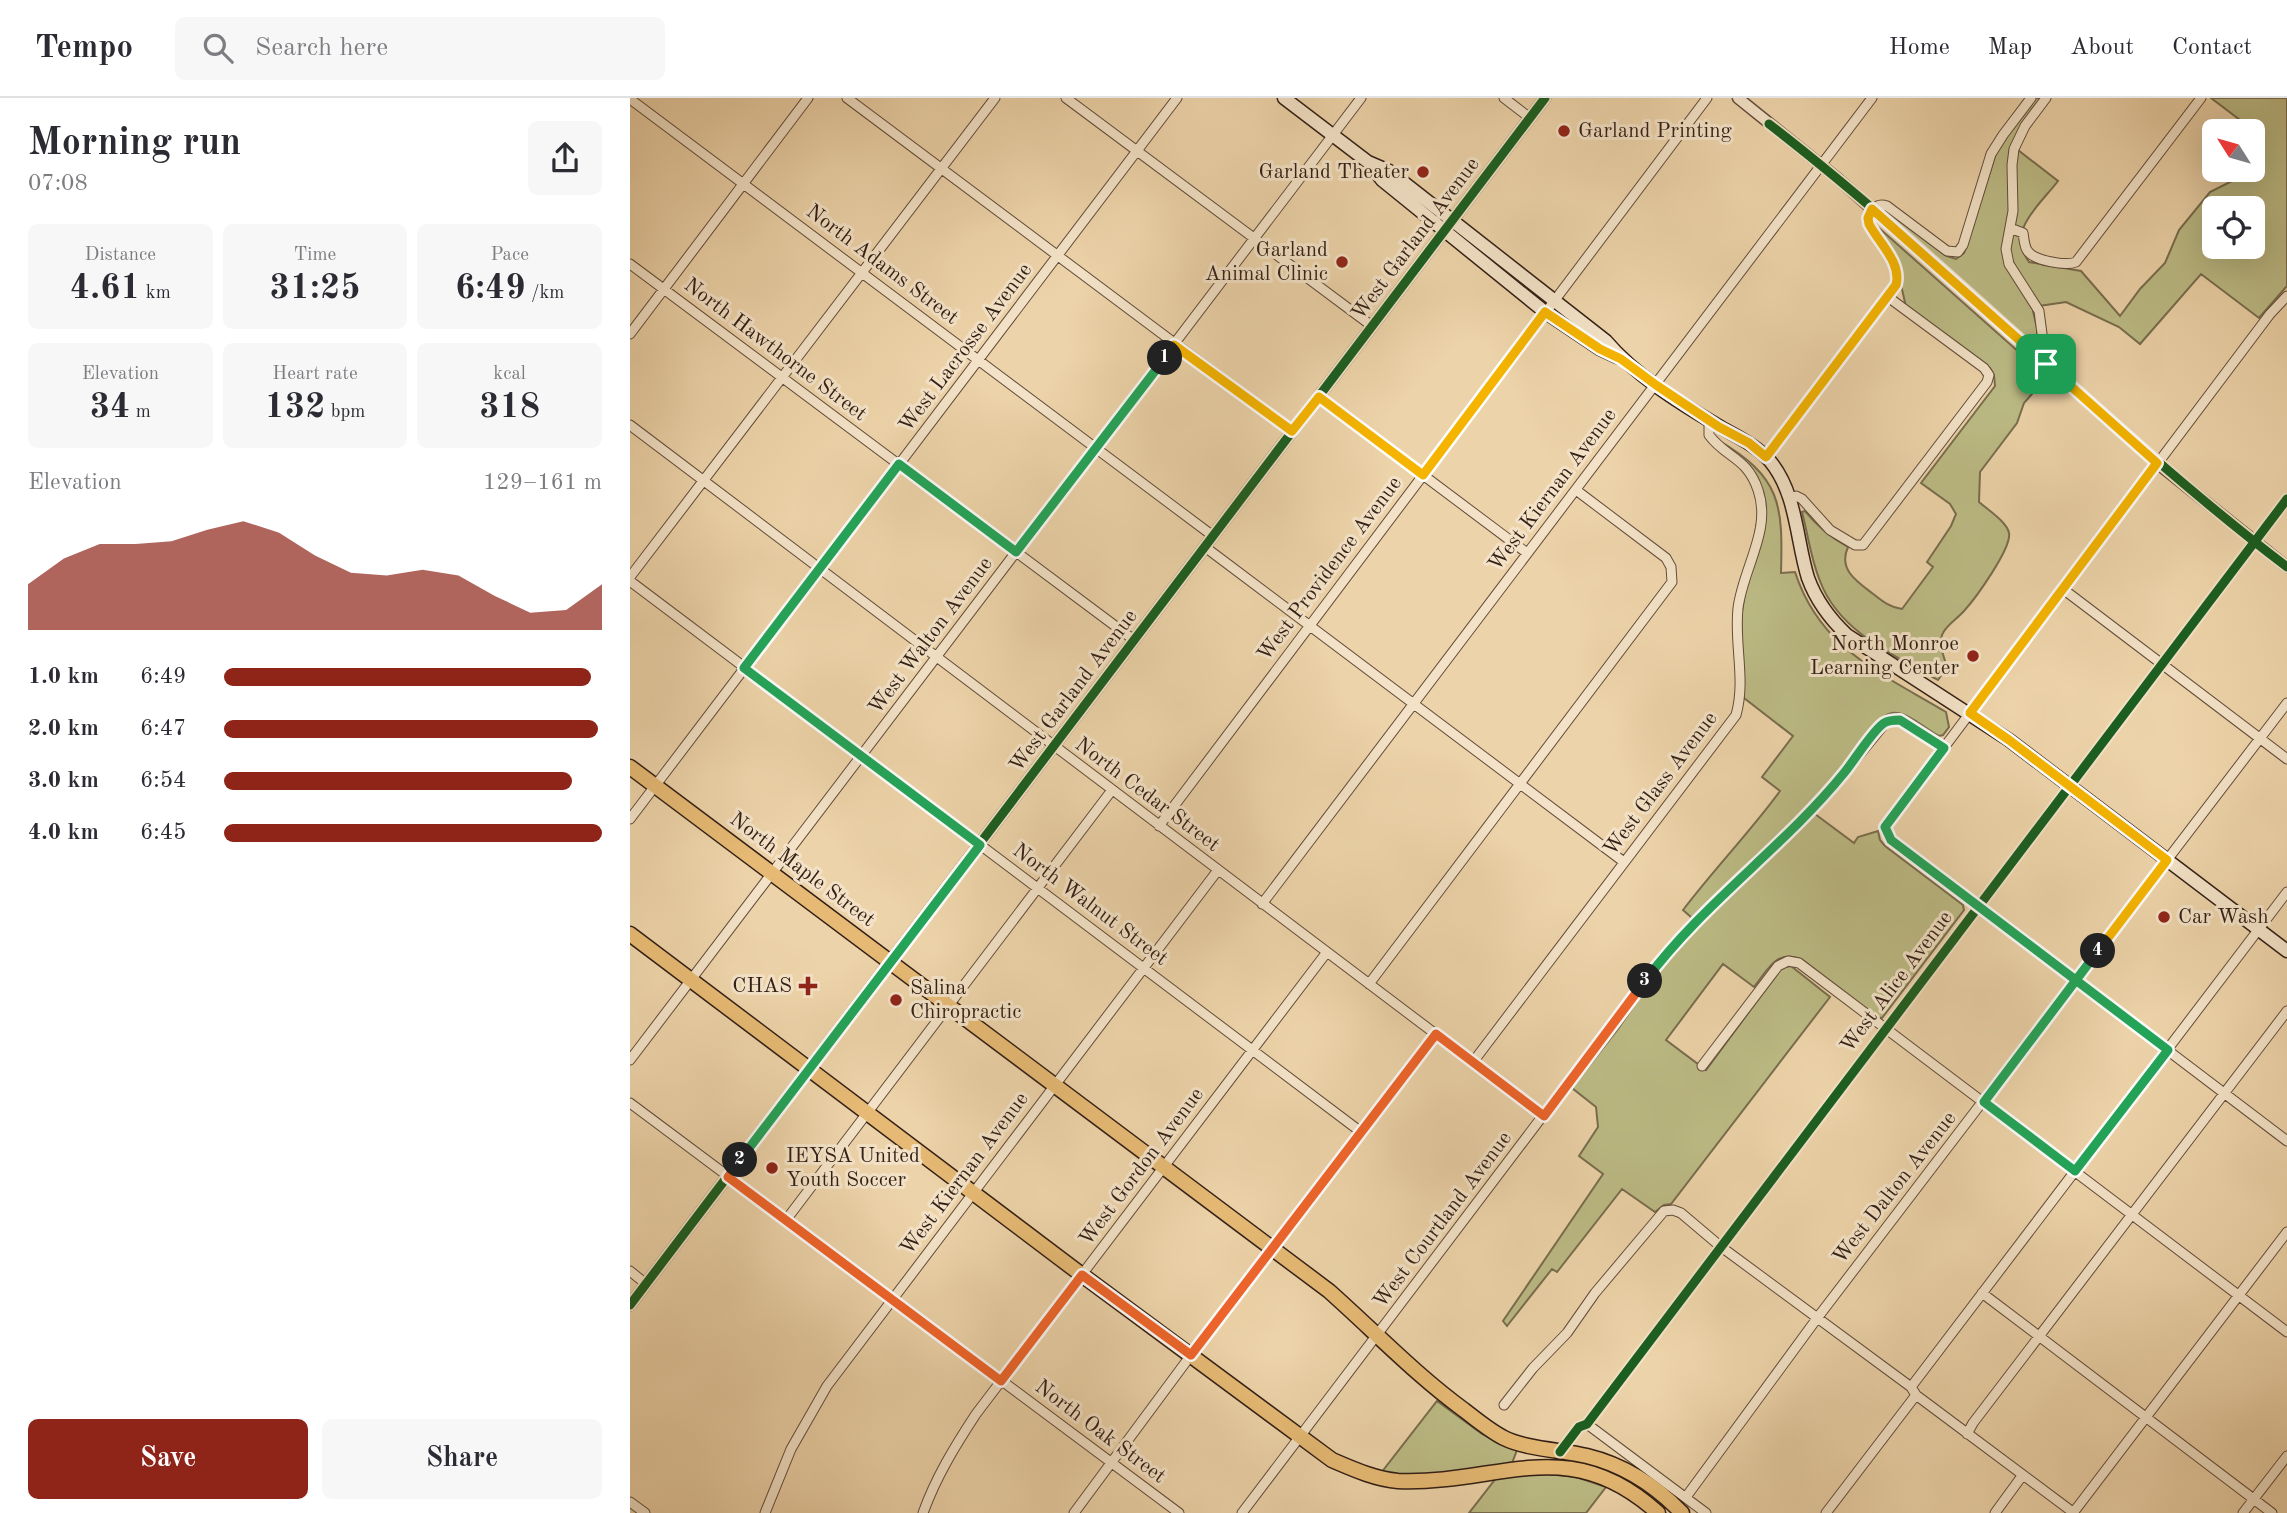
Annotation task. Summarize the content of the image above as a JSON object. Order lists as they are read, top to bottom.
{
  "streets": {
    "main road": ["North Maple Street"],
    "street": [
      "West Garland Avenue",
      "North Adams Street",
      "West Lacrosse Avenue",
      "North Hawthorne Street",
      "West Kiernan Avenue",
      "West Providence Avenue",
      "West Walton Avenue",
      "West Glass Avenue",
      "North Cedar Street",
      "North Walnut Street",
      "West Alice Avenue",
      "West Gordon Avenue",
      "West Dalton Avenue",
      "West Courtland Avenue",
      "North Oak Street"
    ]
  },
  "crossings": [
    ["West Garland Avenue", "North Adams Street"],
    ["West Garland Avenue", "North Hawthorne Street"],
    ["West Garland Avenue", "North Cedar Street"],
    ["West Garland Avenue", "North Maple Street"],
    ["West Garland Avenue", "North Walnut Street"],
    ["West Garland Avenue", "North Oak Street"],
    ["North Adams Street", "West Lacrosse Avenue"],
    ["North Adams Street", "West Walton Avenue"],
    ["West Lacrosse Avenue", "North Hawthorne Street"],
    ["West Lacrosse Avenue", "North Cedar Street"],
    ["West Lacrosse Avenue", "North Maple Street"],
    ["West Lacrosse Avenue", "North Walnut Street"],
    ["North Hawthorne Street", "West Walton Avenue"],
    ["West Kiernan Avenue", "North Cedar Street"],
    ["West Kiernan Avenue", "North Maple Street"],
    ["West Kiernan Avenue", "North Walnut Street"],
    ["West Kiernan Avenue", "North Oak Street"],
    ["West Providence Avenue", "North Cedar Street"],
    ["West Walton Avenue", "North Cedar Street"],
    ["West Walton Avenue", "North Maple Street"],
    ["West Walton Avenue", "North Walnut Street"],
    ["West Glass Avenue", "North Cedar Street"],
    ["North Cedar Street", "West Gordon Avenue"],
    ["North Cedar Street", "West Courtland Avenue"],
    ["North Maple Street", "West Alice Avenue"],
    ["North Maple Street", "West Gordon Avenue"],
    ["North Maple Street", "West Courtland Avenue"],
    ["North Walnut Street", "West Gordon Avenue"],
    ["West Gordon Avenue", "North Oak Street"]
  ],
  "places": {
    "other": [
      "Garland Printing",
      "Garland Theater",
      "Garland Animal Clinic",
      "North Monroe Learning Center",
      "Car Wash",
      "Salina Chiropractic",
      "IEYSA United Youth Soccer"
    ],
    "health": ["CHAS"]
  },
  "north": "top left",
  "page": {
    "header": "Tempo",
    "search": "Search here",
    "nav": [
      "Home",
      "Map",
      "About",
      "Contact"
    ],
    "heading": ["Morning run", "07:08"],
    "stats": [
      ["Distance", "4.61 km"],
      ["Time", "31:25"],
      ["Pace", "6:49 /km"],
      ["Elevation", "34 m"],
      ["Heart rate", "132 bpm"],
      ["kcal", "318"]
    ],
    "pins": [
      "1",
      "4",
      "3",
      "2"
    ],
    "chart": ["Elevation", "129–161 m"],
    "list": [
      {
        "name": "1.0 km",
        "note": "6:49"
      },
      {
        "name": "2.0 km",
        "note": "6:47"
      },
      {
        "name": "3.0 km",
        "note": "6:54"
      },
      {
        "name": "4.0 km",
        "note": "6:45"
      }
    ],
    "buttons": ["Save", "Share"]
  }
}
